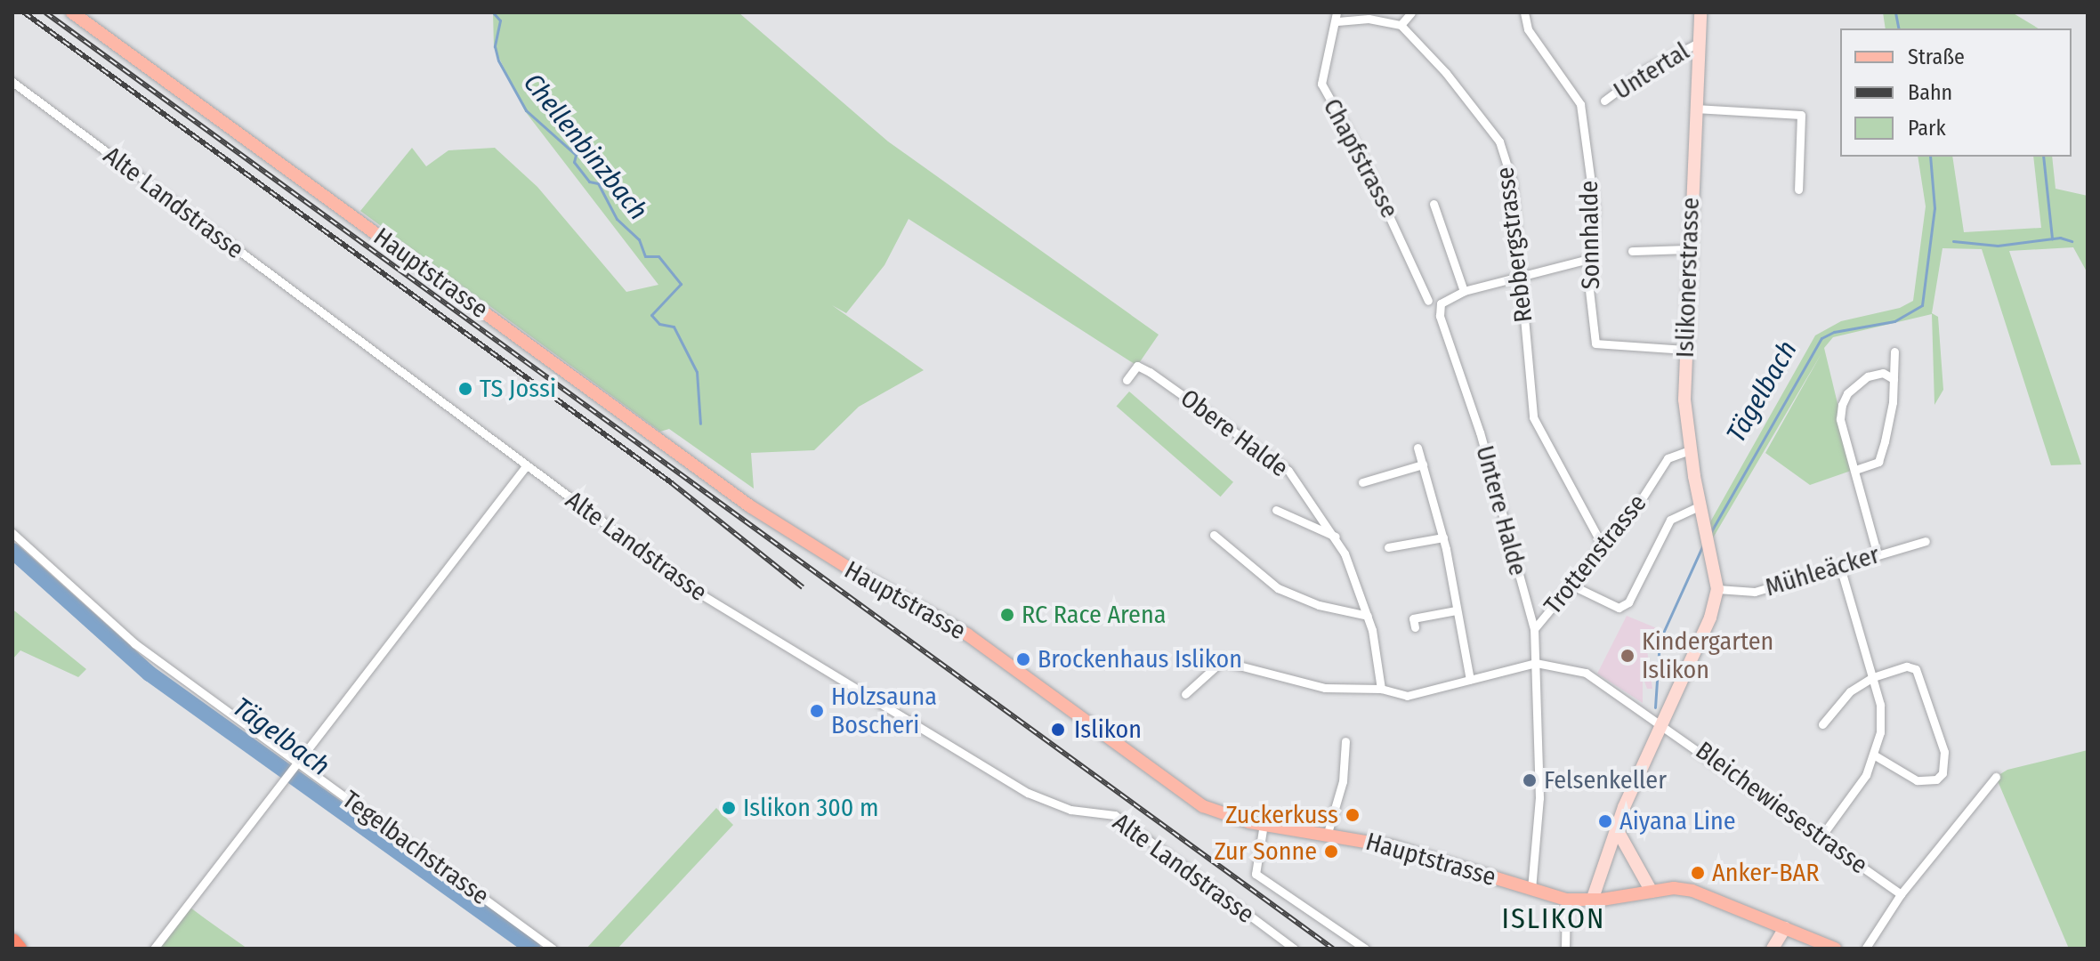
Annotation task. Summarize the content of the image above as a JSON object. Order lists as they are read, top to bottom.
{
  "streets": {
    "main road": ["Hauptstrasse"],
    "street": [
      "Untertal",
      "Chapfstrasse",
      "Alte Landstrasse",
      "Sonnhalde",
      "Rebbergstrasse",
      "Islikonerstrasse",
      "Obere Halde",
      "Untere Halde",
      "Trottenstrasse",
      "Mühleäcker",
      "Bleichewiesestrasse",
      "Tegelbachstrasse"
    ]
  },
  "crossings": [
    ["Untertal", "Islikonerstrasse"],
    ["Sonnhalde", "Islikonerstrasse"],
    ["Rebbergstrasse", "Trottenstrasse"],
    ["Hauptstrasse", "Trottenstrasse"],
    ["Islikonerstrasse", "Trottenstrasse"],
    ["Islikonerstrasse", "Mühleäcker"],
    ["Untere Halde", "Trottenstrasse"],
    ["Trottenstrasse", "Bleichewiesestrasse"]
  ],
  "districts": ["ISLIKON"],
  "water": ["Chellenbinzbach", "Tägelbach"],
  "places": [
    "TS Jossi",
    "RC Race Arena",
    "Kindergarten Islikon",
    "Brockenhaus Islikon",
    "Holzsauna Boscheri",
    "Islikon",
    "Felsenkeller",
    "Islikon 300 m",
    "Zuckerkuss",
    "Aiyana Line",
    "Zur Sonne",
    "Anker-BAR"
  ],
  "legend": ["Straße", "Bahn", "Park"]
}
